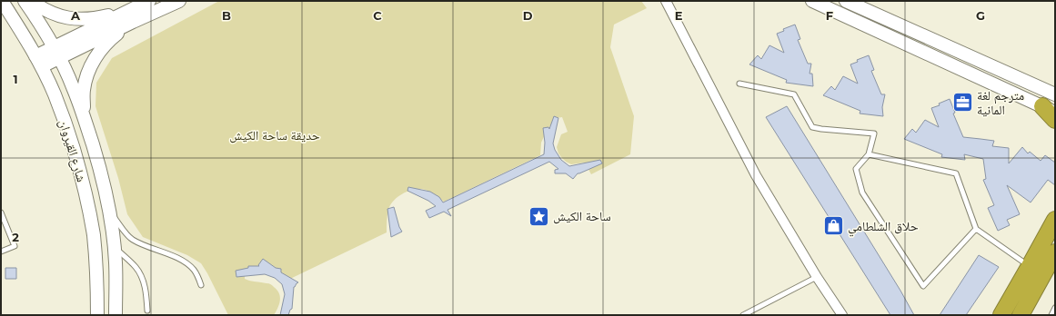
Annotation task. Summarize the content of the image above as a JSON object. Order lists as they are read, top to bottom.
{
  "streets": {
    "main road": ["شارع القيروان"]
  },
  "parks": ["حديقة ساحة الكيش"],
  "places": {
    "office": ["مترجم لغة المانية"],
    "place": ["ساحة الكيش"],
    "shop": ["حلاق الشلطامي"]
  },
  "grid": {
    "columns": [
      "A",
      "B",
      "C",
      "D",
      "E",
      "F",
      "G"
    ],
    "rows": ["1", "2"]
  }
}
